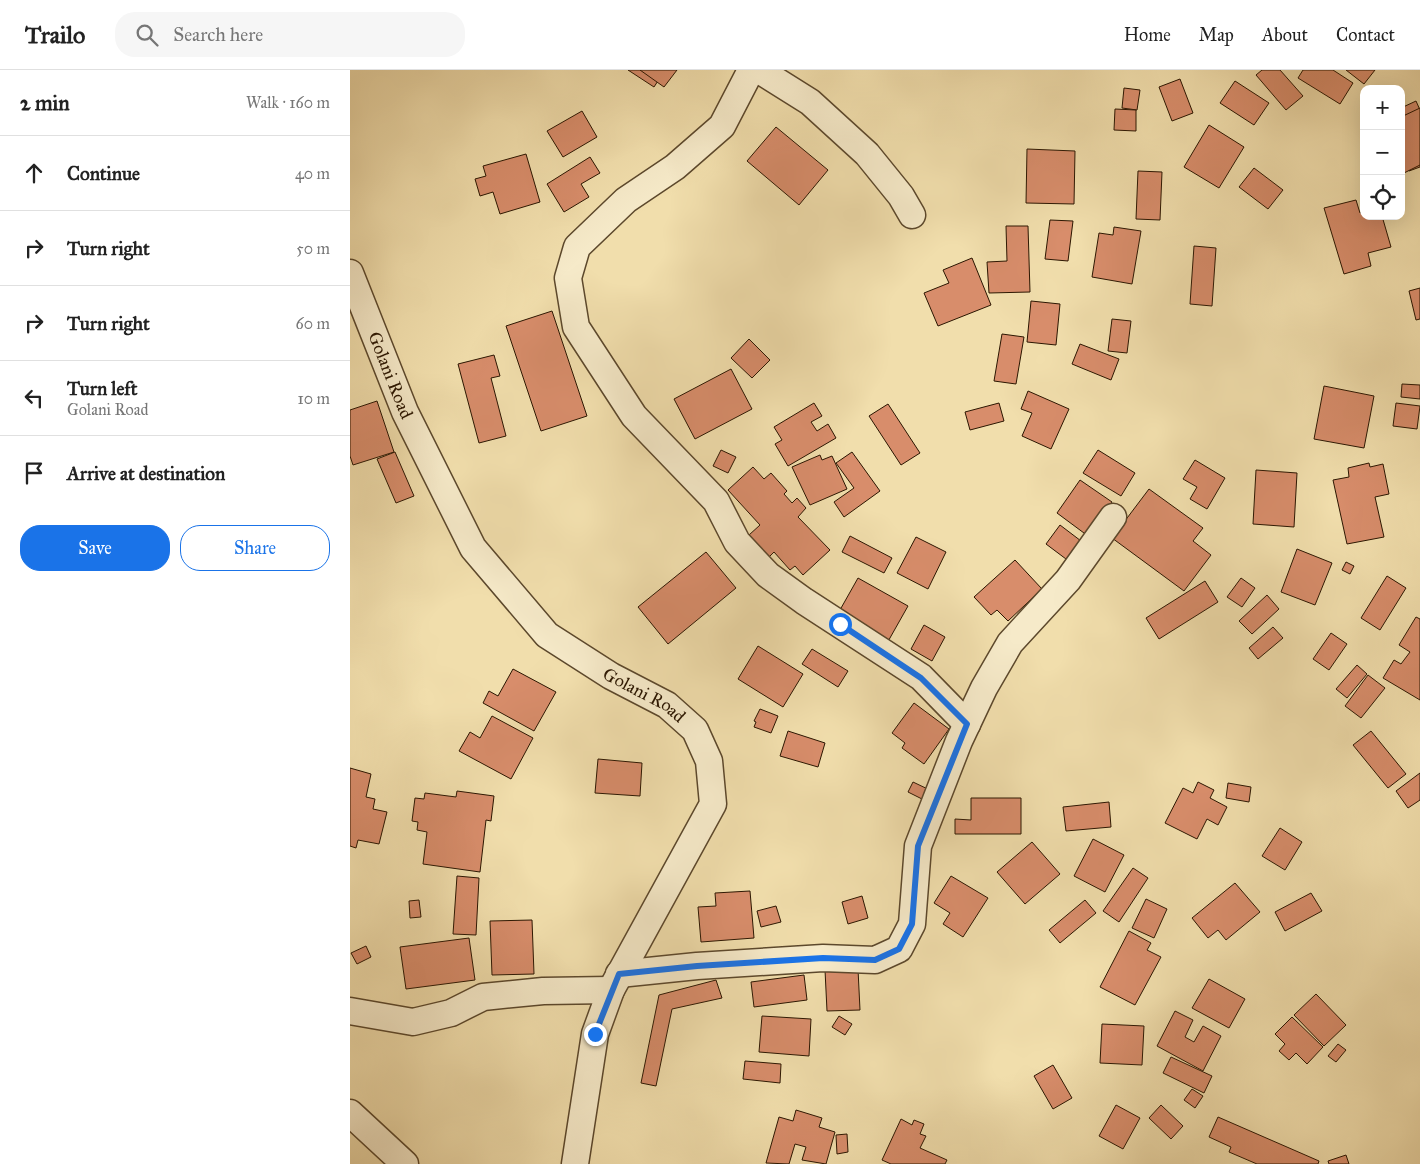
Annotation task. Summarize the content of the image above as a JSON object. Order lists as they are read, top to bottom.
{
  "streets": {
    "street": ["Golani Road"]
  },
  "page": {
    "header": "Trailo",
    "search": "Search here",
    "nav": [
      "Home",
      "Map",
      "About",
      "Contact"
    ],
    "heading": ["2 min", "Walk · 160 m"],
    "map_buttons": ["+", "−"],
    "list": [
      ["Continue", "40 m"],
      ["Turn right", "50 m"],
      ["Turn right", "60 m"],
      ["Turn left", "Golani Road", "10 m"],
      "Arrive at destination"
    ],
    "buttons": ["Save", "Share"]
  }
}
